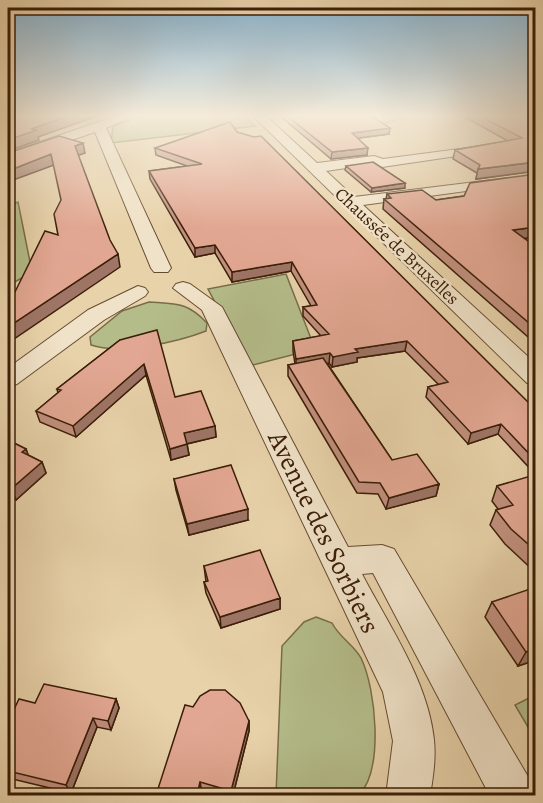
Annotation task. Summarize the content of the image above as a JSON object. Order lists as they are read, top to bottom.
{
  "streets": {
    "street": ["Chaussée de Bruxelles", "Avenue des Sorbiers"]
  }
}
